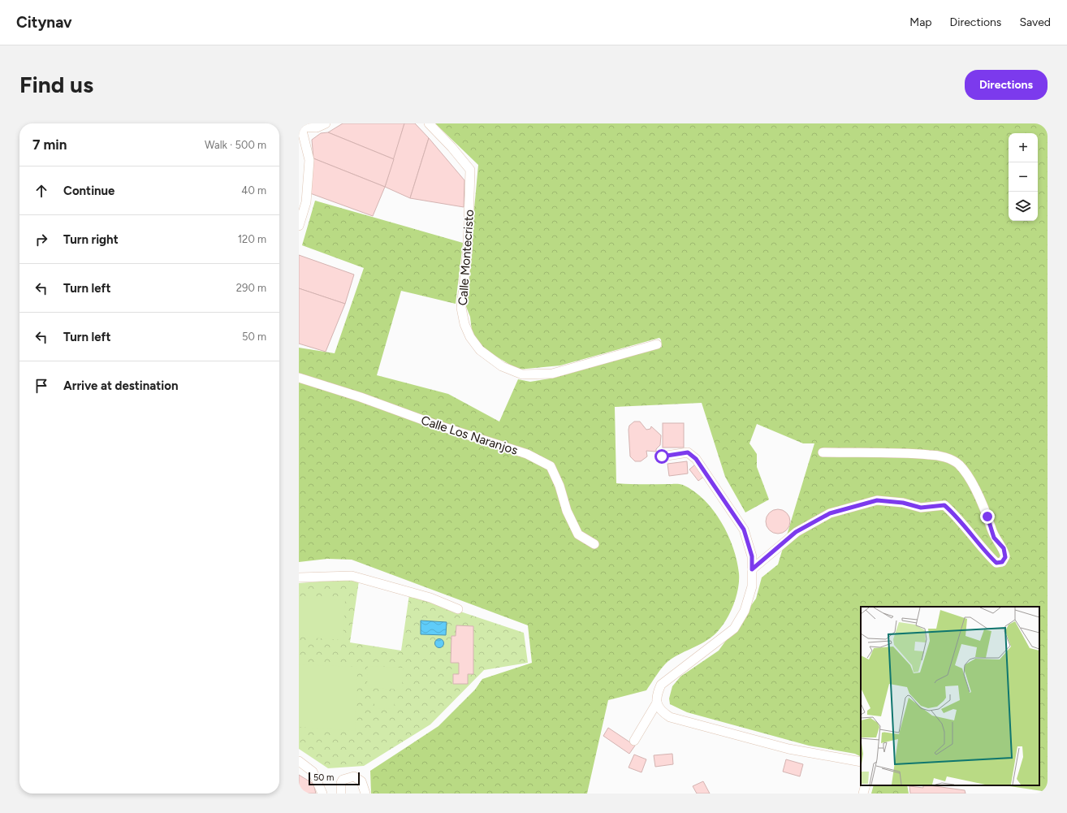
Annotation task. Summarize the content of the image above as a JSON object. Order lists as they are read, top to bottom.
{
  "streets": {
    "street": ["Calle Montecristo", "Calle Los Naranjos"]
  },
  "scale_bar": "50 m",
  "page": {
    "header": "Citynav",
    "nav": ["Map", "Directions", "Saved"],
    "buttons": "Directions",
    "title": "Find us",
    "heading": ["7 min", "Walk · 500 m"],
    "map_buttons": ["+", "−"],
    "list": [
      ["Continue", "40 m"],
      ["Turn right", "120 m"],
      ["Turn left", "290 m"],
      ["Turn left", "50 m"],
      "Arrive at destination"
    ],
    "scale": "50 m"
  }
}
